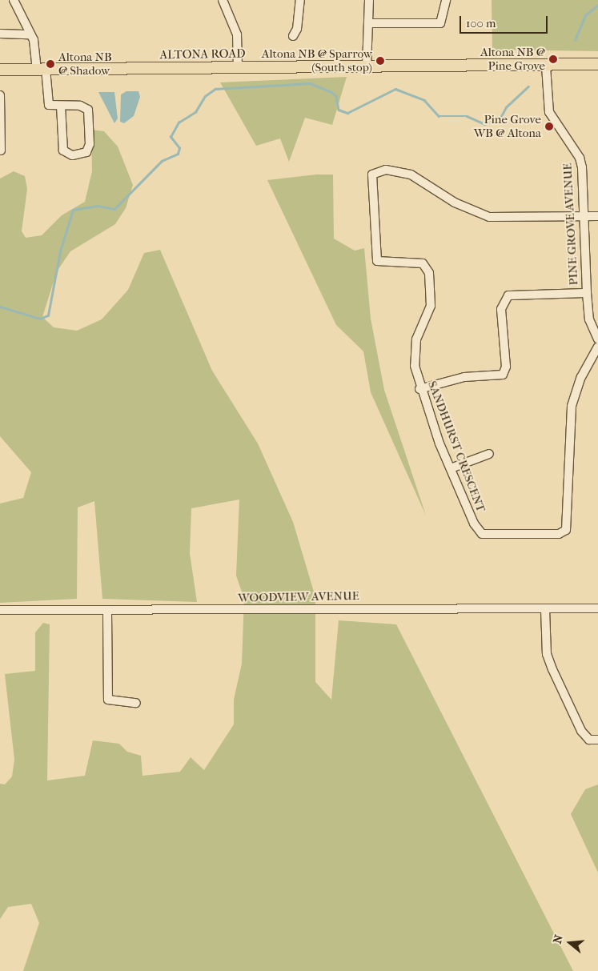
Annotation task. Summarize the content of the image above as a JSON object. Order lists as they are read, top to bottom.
{
  "streets": {
    "main road": ["ALTONA ROAD"],
    "street": ["PINE GROVE AVENUE", "SANDHURST CRESCENT", "WOODVIEW AVENUE"]
  },
  "crossings": [
    ["ALTONA ROAD", "PINE GROVE AVENUE"],
    ["PINE GROVE AVENUE", "SANDHURST CRESCENT"]
  ],
  "places": [
    "Altona NB @ Pine Grove",
    "Altona NB @ Sparrow (South stop)",
    "Altona NB @ Shadow",
    "Pine Grove WB @ Altona"
  ],
  "scale_bar": "100 m",
  "north": "left"
}
